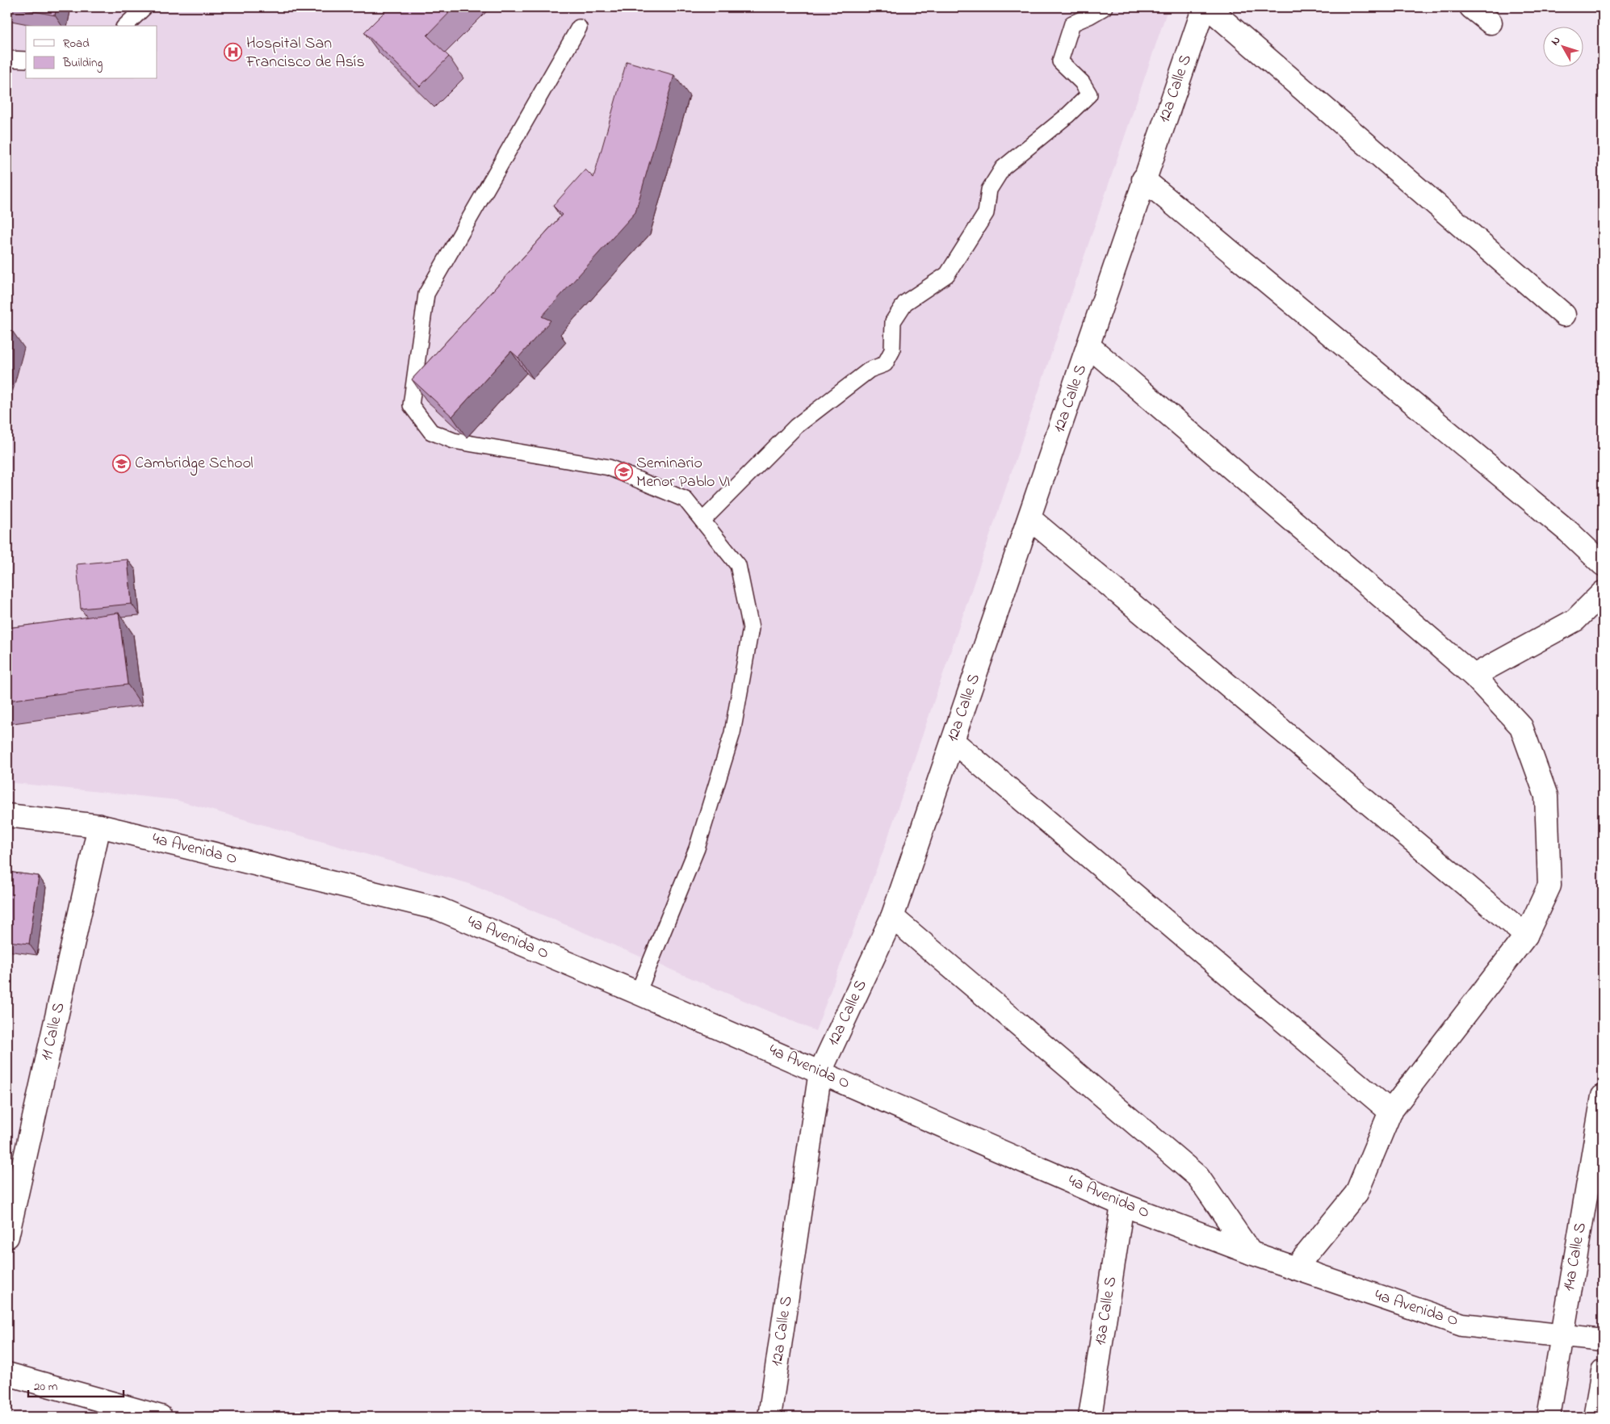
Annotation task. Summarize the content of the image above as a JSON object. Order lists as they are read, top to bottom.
{
  "streets": {
    "street": [
      "12a Calle S",
      "4a Avenida O",
      "11 Calle S",
      "14a Calle S",
      "13a Calle S"
    ]
  },
  "crossings": [
    ["12a Calle S", "4a Avenida O"],
    ["4a Avenida O", "11 Calle S"],
    ["4a Avenida O", "14a Calle S"],
    ["4a Avenida O", "13a Calle S"]
  ],
  "places": {
    "hospital": ["Hospital San Francisco de Asís"],
    "school or university": ["Cambridge School", "Seminario Menor Pablo VI"]
  },
  "legend": ["Road", "Building"],
  "scale_bar": "20 m",
  "north": "top left"
}
